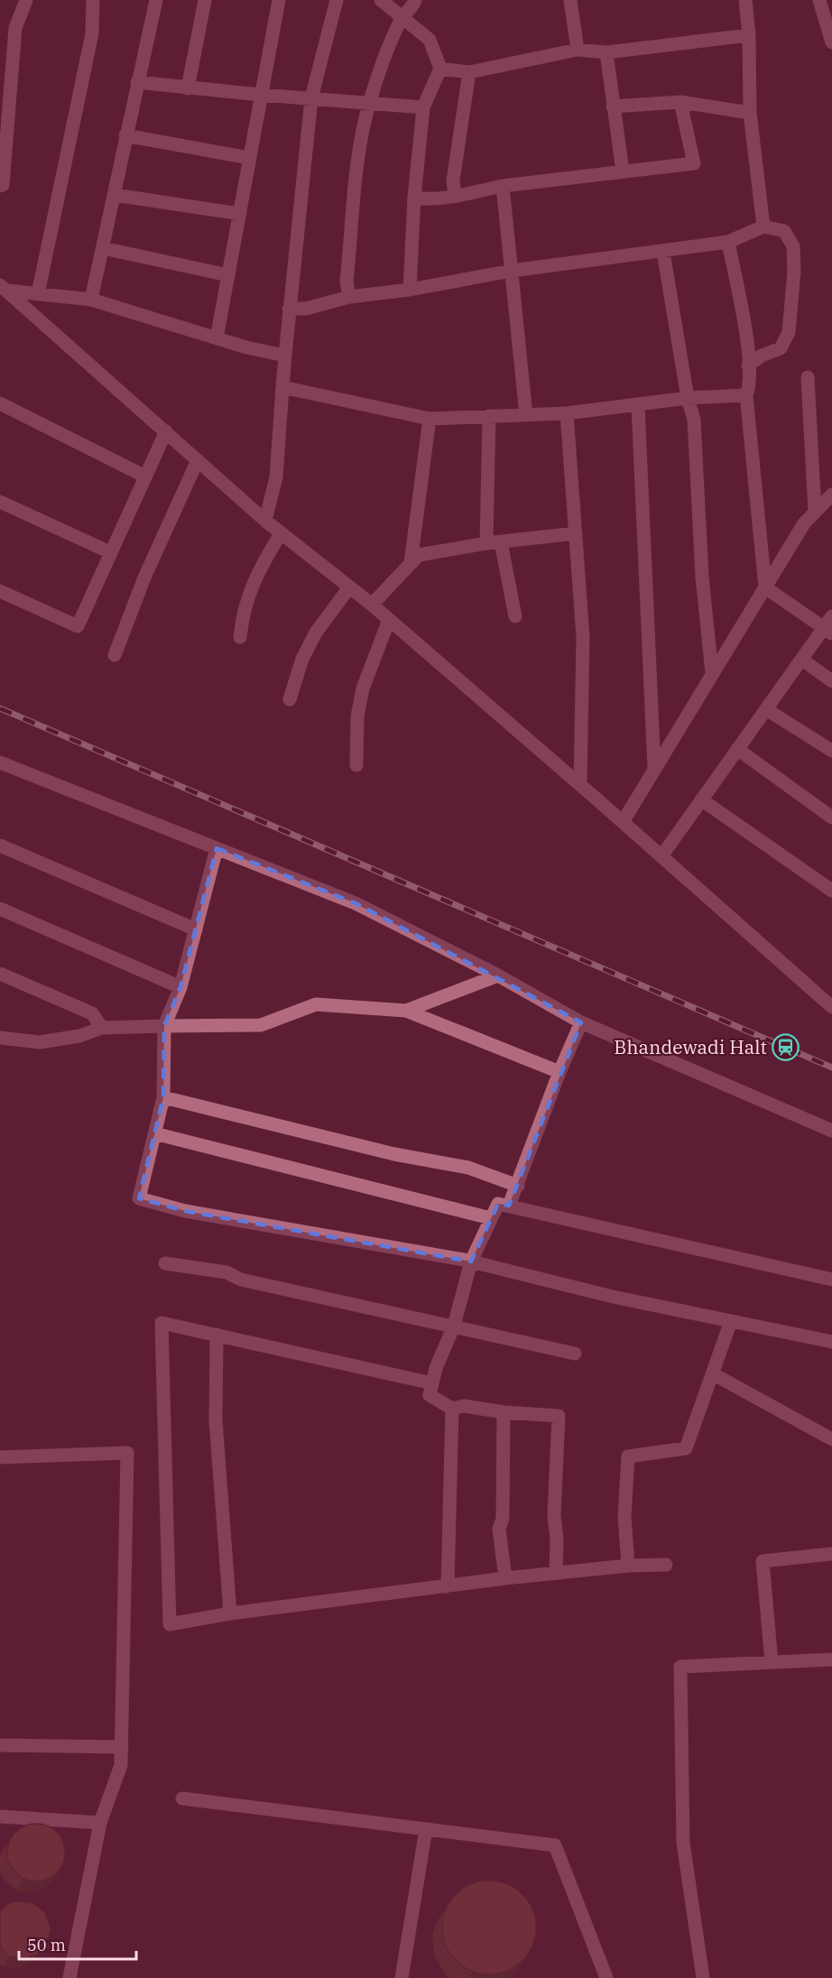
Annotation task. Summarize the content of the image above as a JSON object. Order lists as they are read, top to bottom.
{
  "places": {
    "station": ["Bhandewadi Halt"]
  },
  "scale_bar": "50 m"
}
